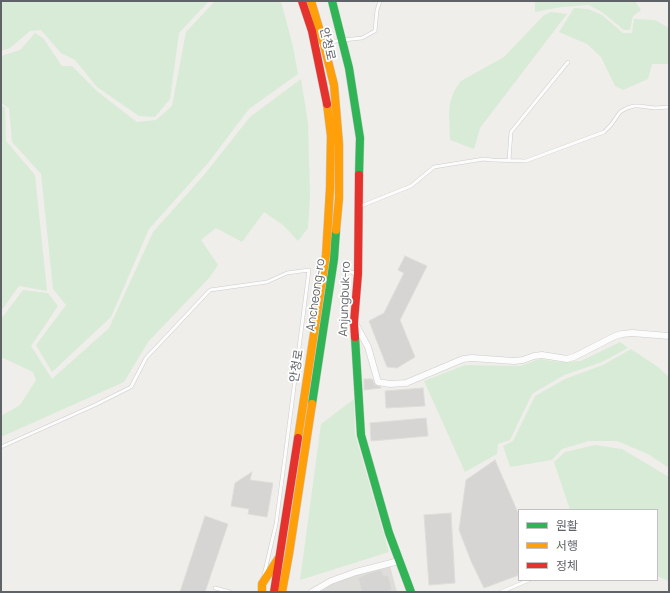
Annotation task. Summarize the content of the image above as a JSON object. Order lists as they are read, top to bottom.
{
  "streets": {
    "street": ["안청로", "Ancheong-ro", "Anjungbuk-ro"]
  },
  "legend": ["원활", "서행", "정체"]
}
